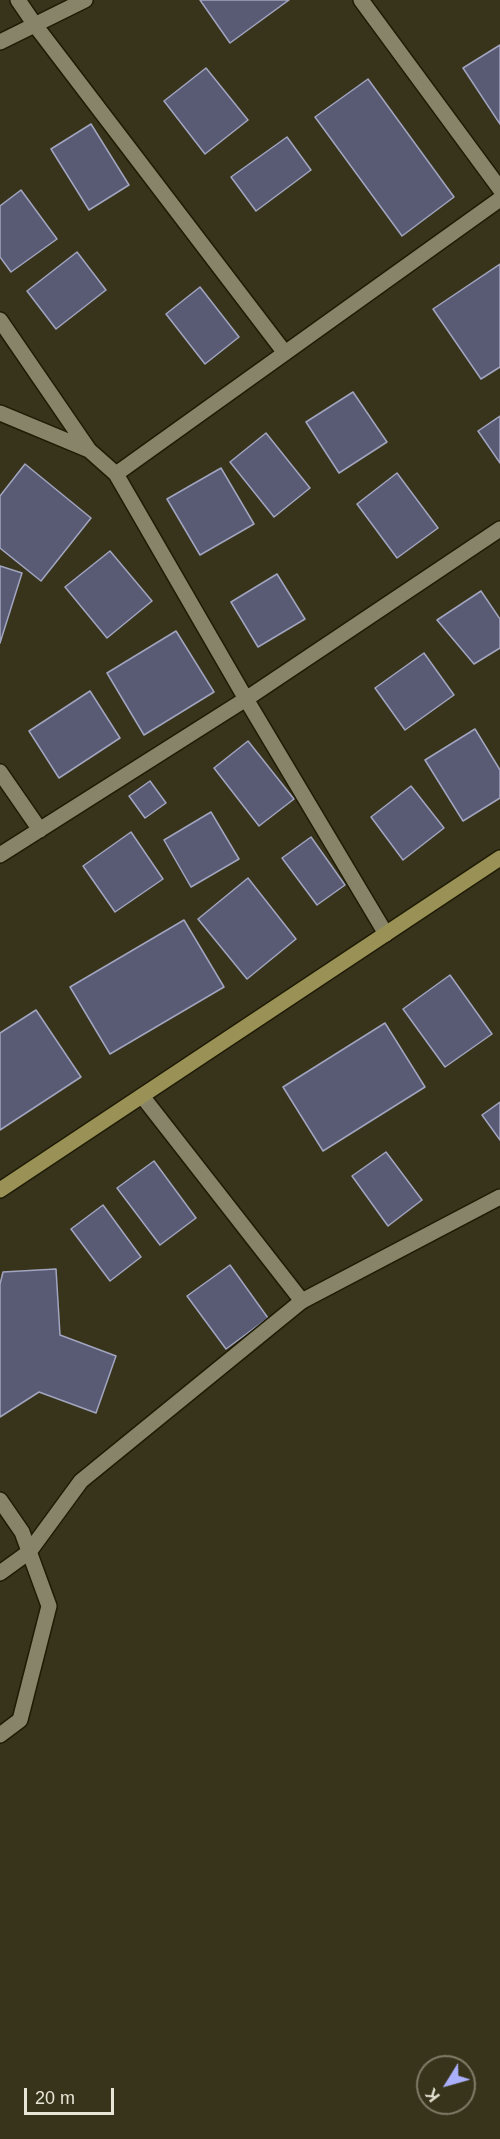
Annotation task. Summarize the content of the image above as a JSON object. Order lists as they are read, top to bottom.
{
  "scale_bar": "20 m",
  "north": "bottom left"
}
